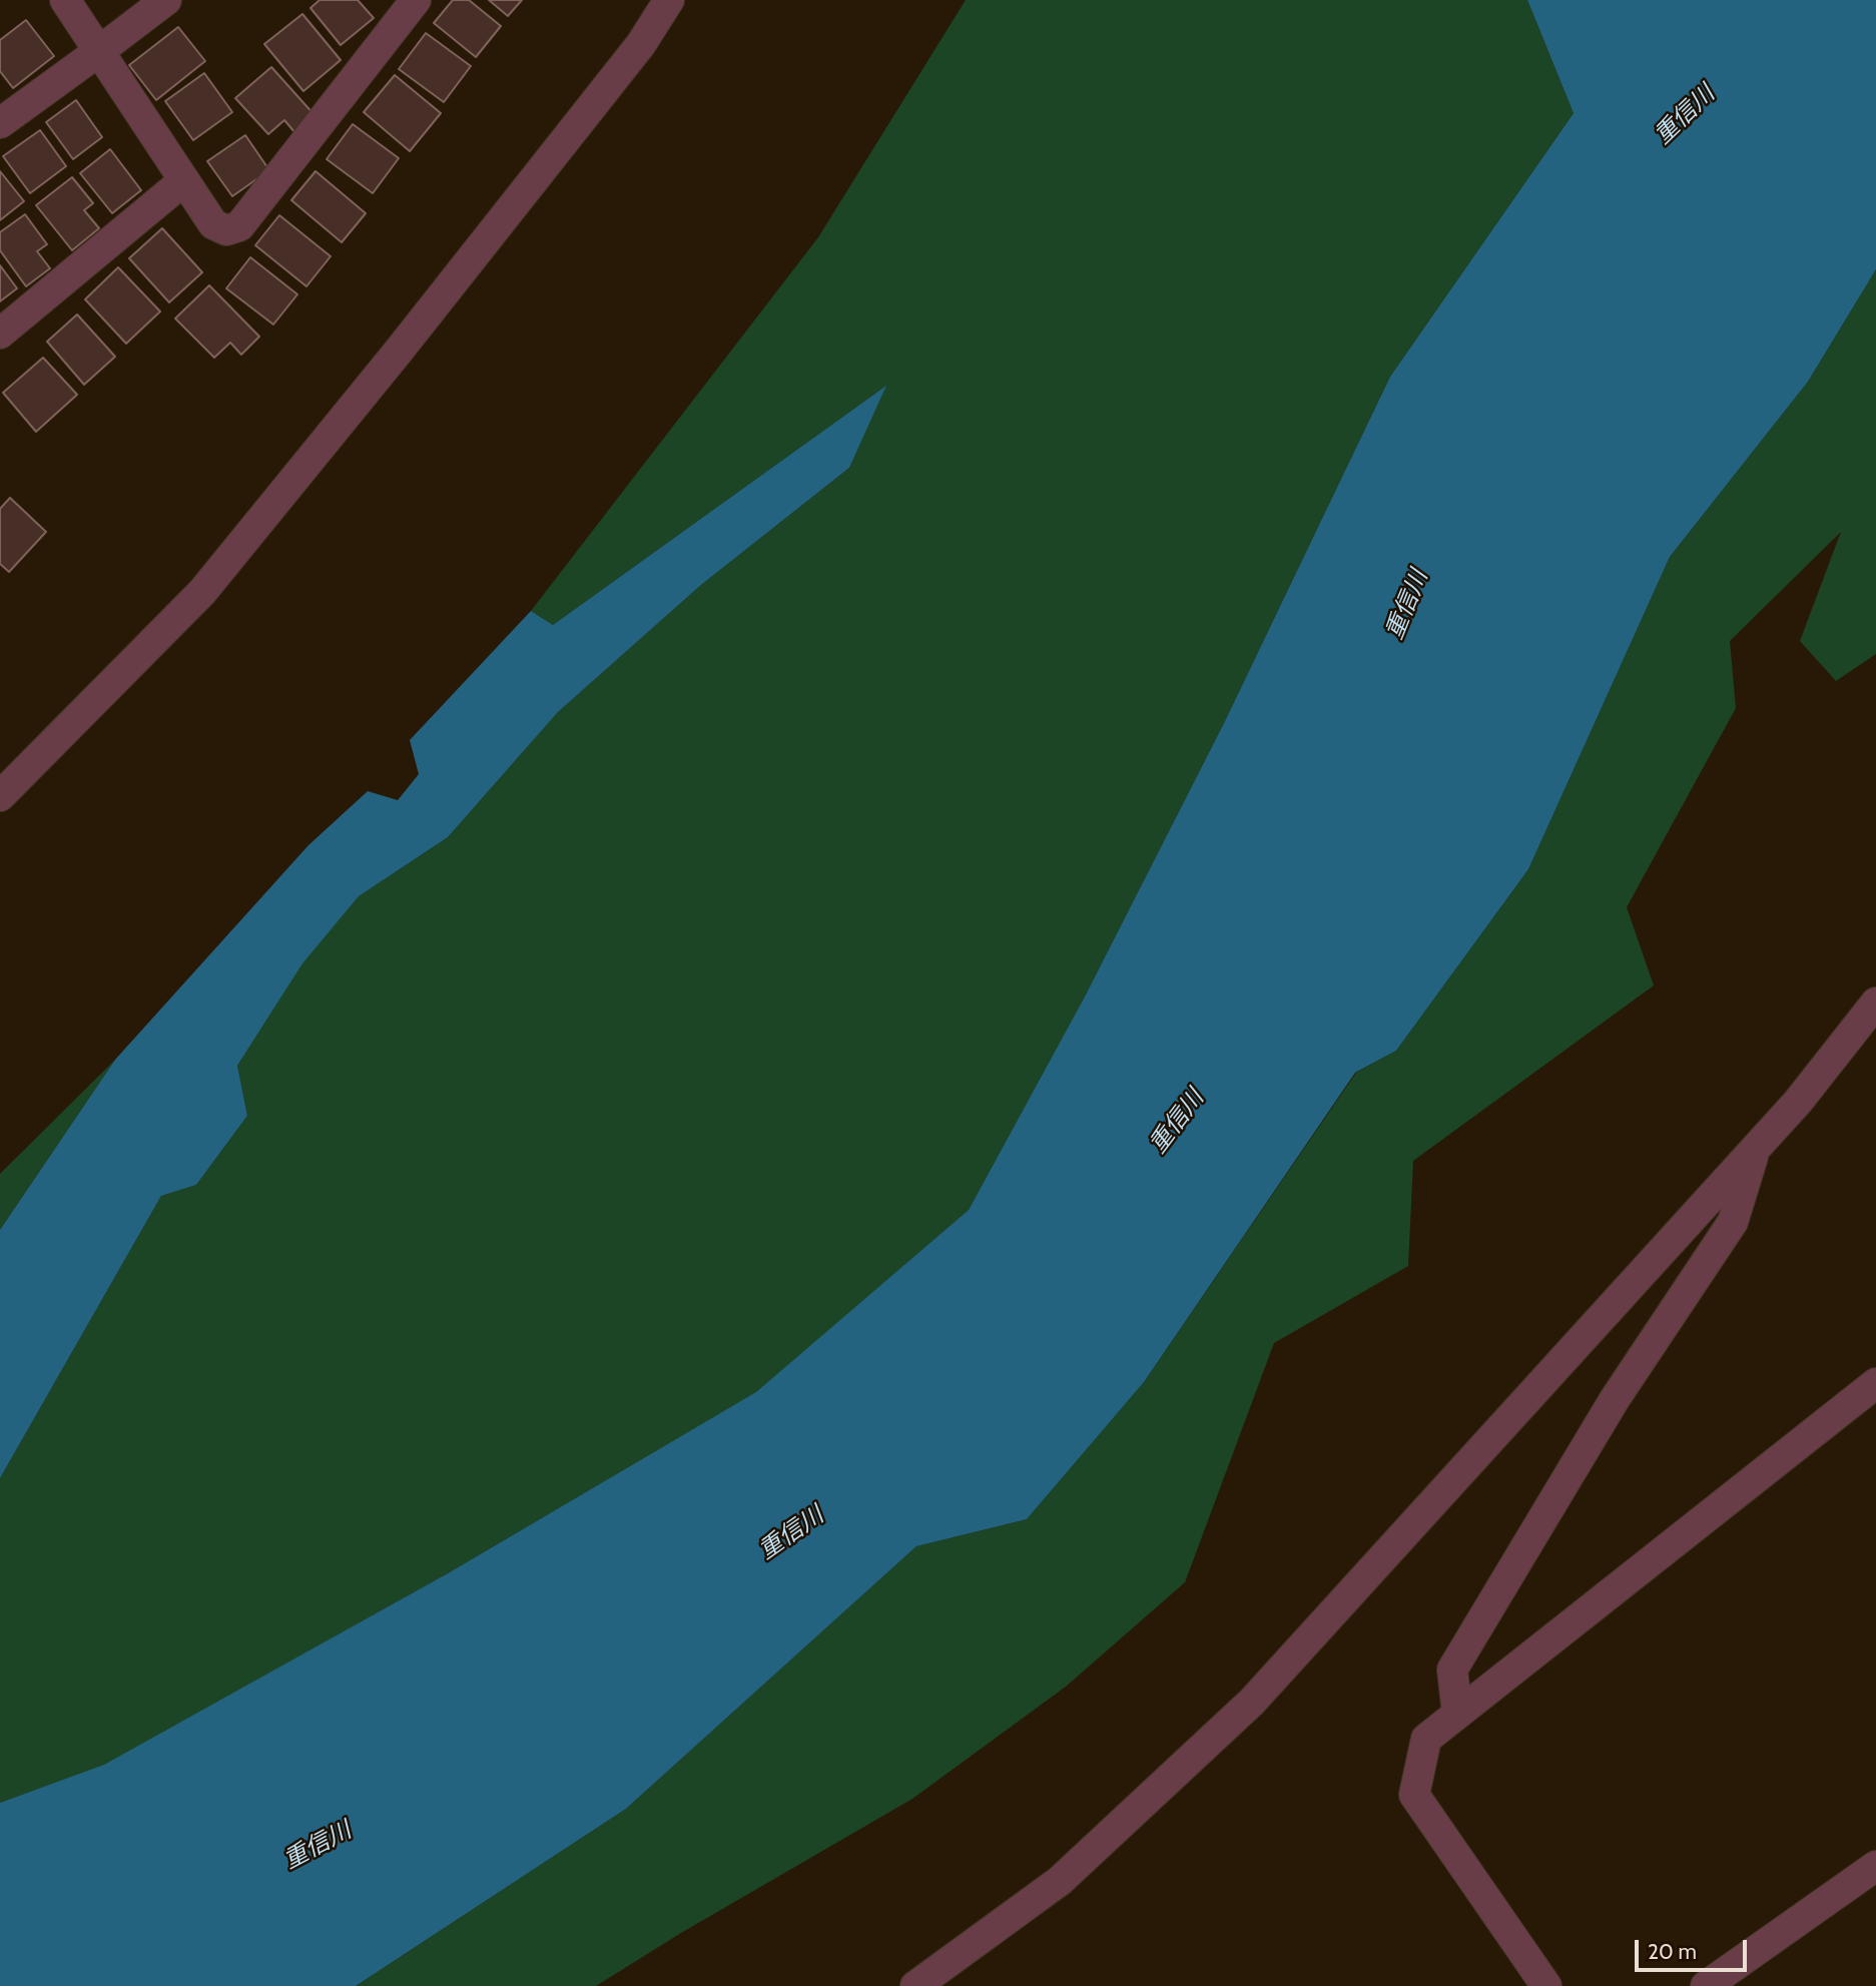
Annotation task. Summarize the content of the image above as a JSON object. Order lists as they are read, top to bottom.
{
  "water": ["重信川"],
  "scale_bar": "20 m"
}
